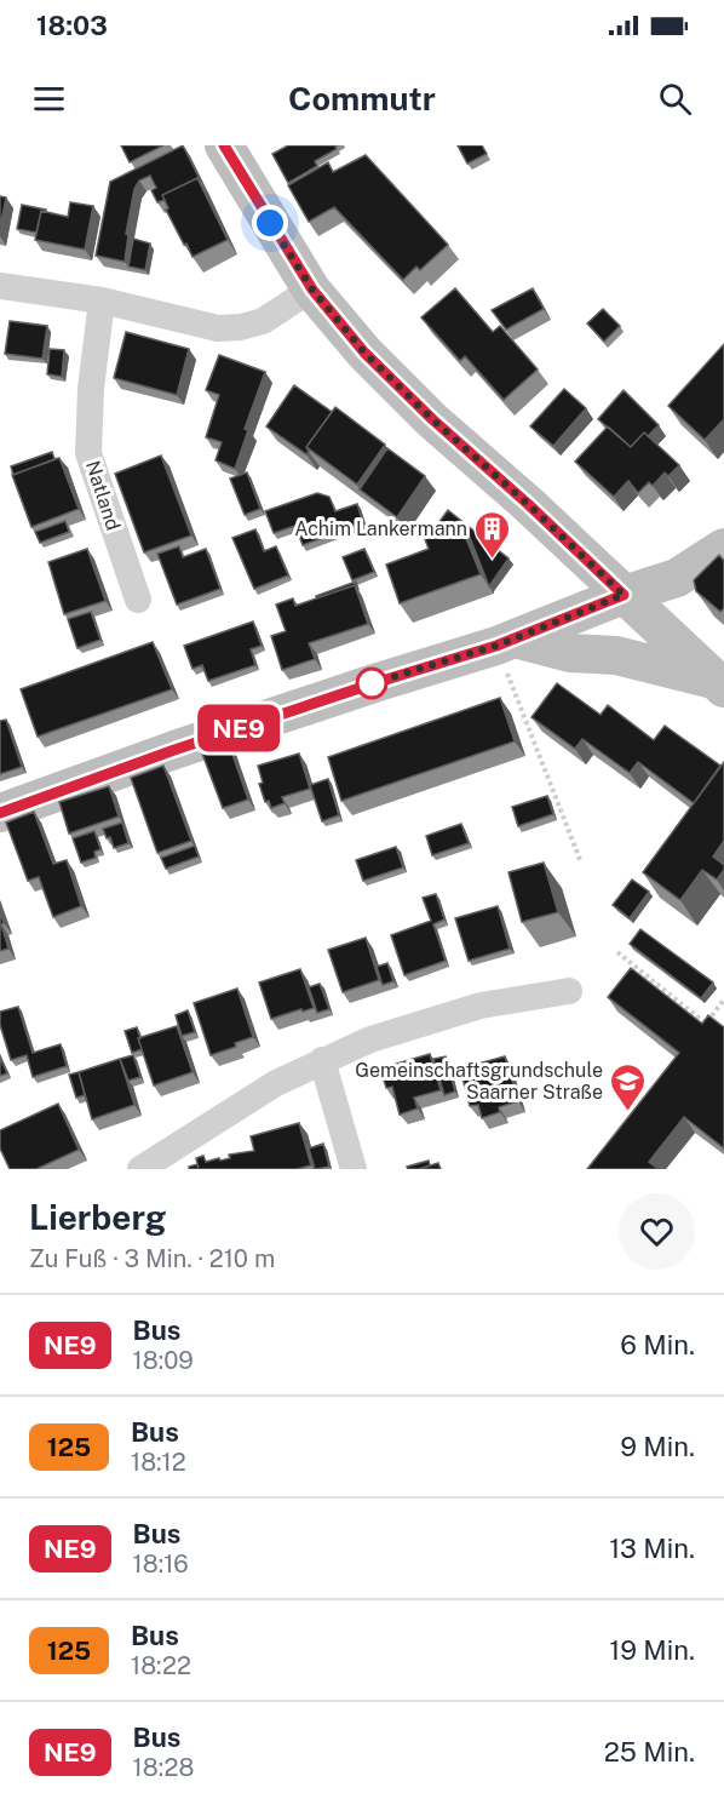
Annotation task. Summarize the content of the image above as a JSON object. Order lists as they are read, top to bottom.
{
  "streets": {
    "street": ["Natland"]
  },
  "places": {
    "building": ["Achim Lankermann"],
    "school or university": ["Gemeinschaftsgrundschule Saarner Straße"]
  },
  "lines": ["bus line NE9"],
  "page": {
    "status": "18:03",
    "header": "Commutr",
    "on_map": "NE9",
    "heading": ["Lierberg", "Zu Fuß · 3 Min. · 210 m"],
    "list": [
      {
        "mark": "NE9",
        "name": "Bus",
        "note": "18:09",
        "value": "6 Min."
      },
      {
        "mark": "125",
        "name": "Bus",
        "note": "18:12",
        "value": "9 Min."
      },
      {
        "mark": "NE9",
        "name": "Bus",
        "note": "18:16",
        "value": "13 Min."
      },
      {
        "mark": "125",
        "name": "Bus",
        "note": "18:22",
        "value": "19 Min."
      },
      {
        "mark": "NE9",
        "name": "Bus",
        "note": "18:28",
        "value": "25 Min."
      }
    ]
  }
}
